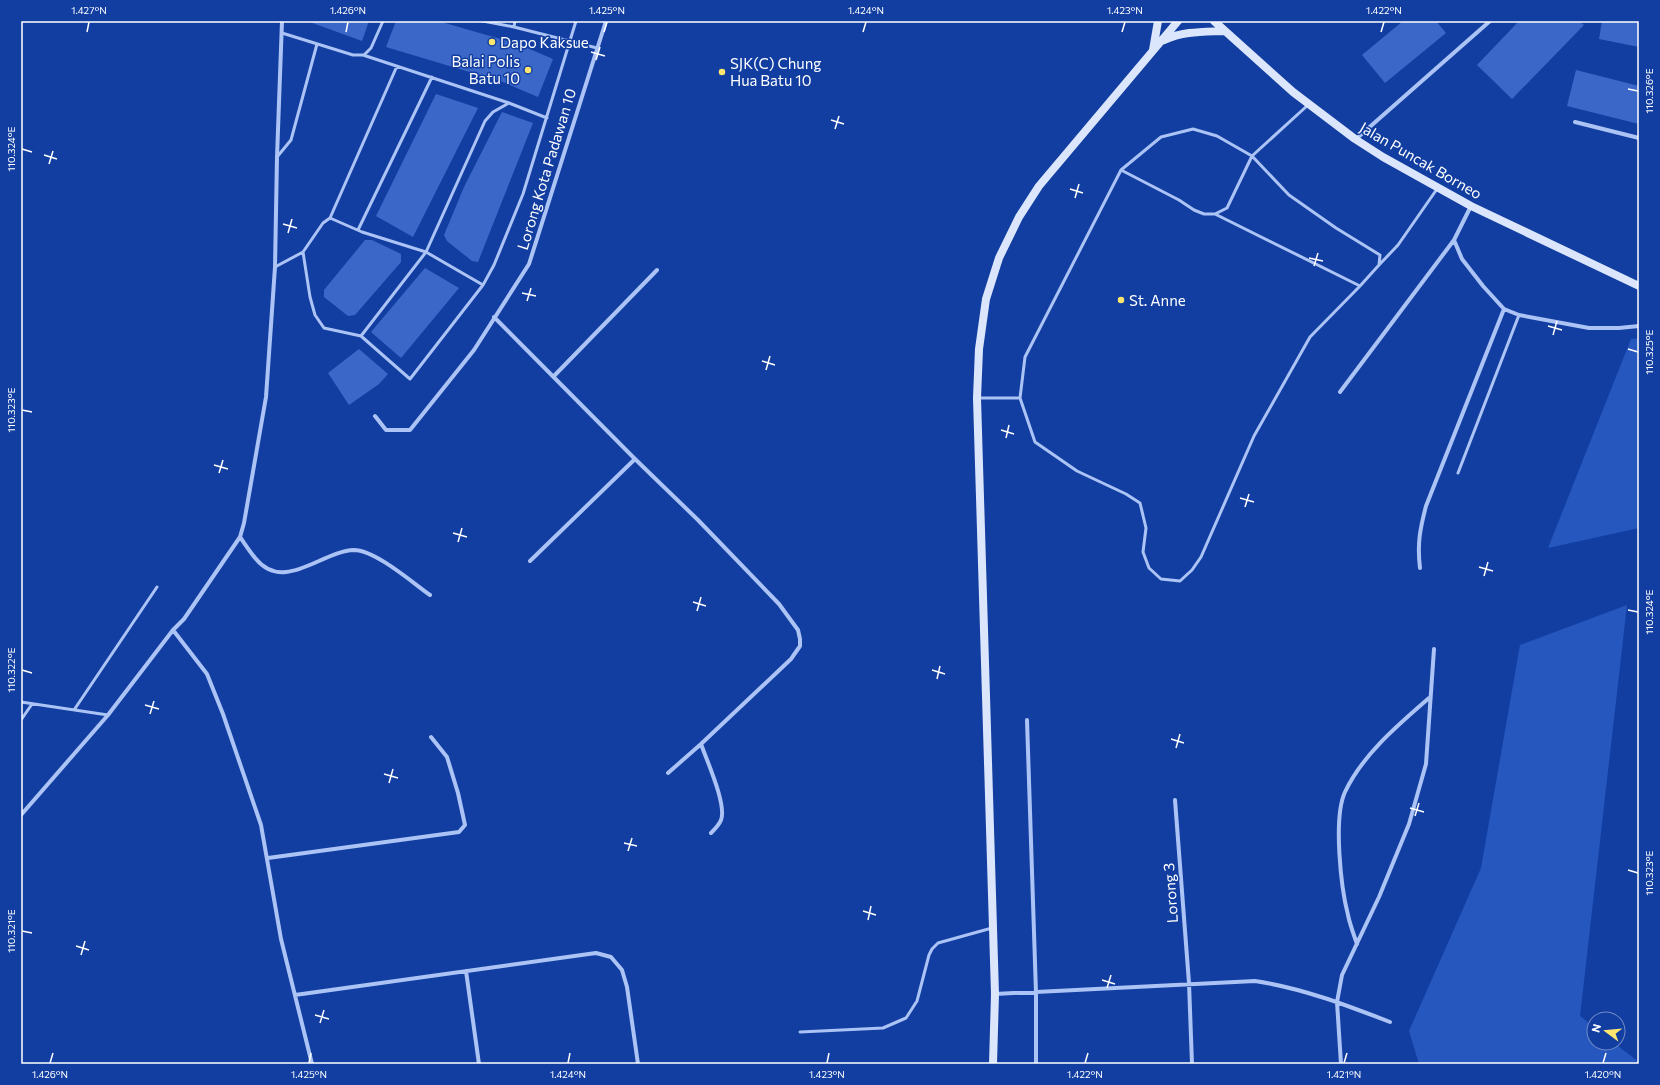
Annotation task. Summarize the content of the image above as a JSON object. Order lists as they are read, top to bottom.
{
  "streets": {
    "street": ["Jalan Puncak Borneo", "Lorong Kota Padawan 10", "Lorong 3"]
  },
  "places": [
    "Dapo Kaksue",
    "Balai Polis Batu 10",
    "SJK(C) Chung Hua Batu 10",
    "St. Anne"
  ],
  "north": "left",
  "coordinates": [
    "1.427°N",
    "1.426°N",
    "1.425°N",
    "1.424°N",
    "1.423°N",
    "1.422°N",
    "110.326°E",
    "110.324°E",
    "110.325°E",
    "110.323°E",
    "110.322°E",
    "110.321°E",
    "1.421°N",
    "1.420°N"
  ]
}
